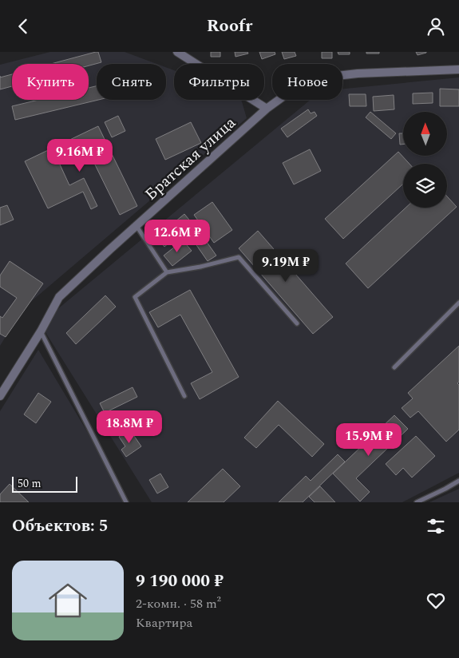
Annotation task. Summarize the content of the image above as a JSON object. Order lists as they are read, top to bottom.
{
  "streets": {
    "street": ["Братская улица"]
  },
  "scale_bar": "50 m",
  "north": "top",
  "page": {
    "header": "Roofr",
    "chip": [
      "Купить",
      "Снять",
      "Фильтры",
      "Новое"
    ],
    "price": [
      "9.16M ₽",
      "12.6M ₽",
      "9.19M ₽",
      "18.8M ₽",
      "15.9M ₽"
    ],
    "scale": "50 m",
    "heading": "Объектов: 5",
    "list": [
      {
        "name": "9 190 000 ₽",
        "note": "2-комн. · 58 m² · Квартира"
      }
    ]
  }
}
